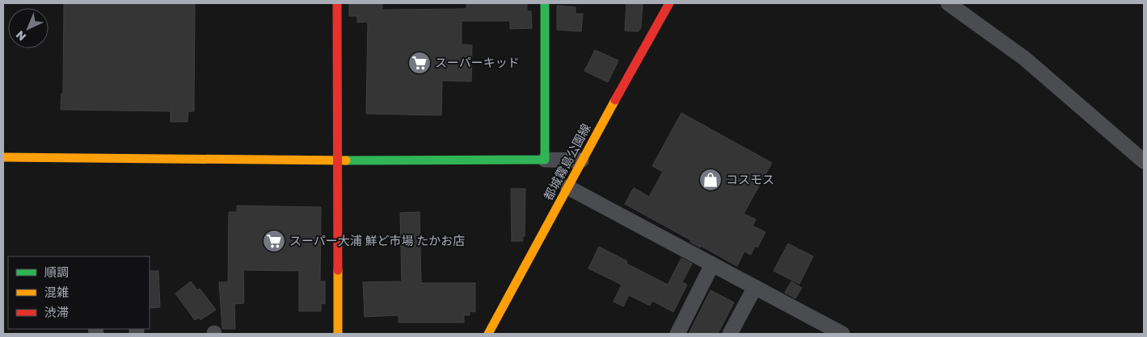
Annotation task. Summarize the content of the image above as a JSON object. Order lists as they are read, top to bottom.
{
  "streets": {
    "street": ["都城霧島公園線"]
  },
  "places": {
    "supermarket": ["スーパーキッド", "スーパー大浦 鮮ど市場 たかお店"],
    "shop": ["コスモス"]
  },
  "legend": ["順調", "混雑", "渋滞"],
  "north": "bottom left"
}
